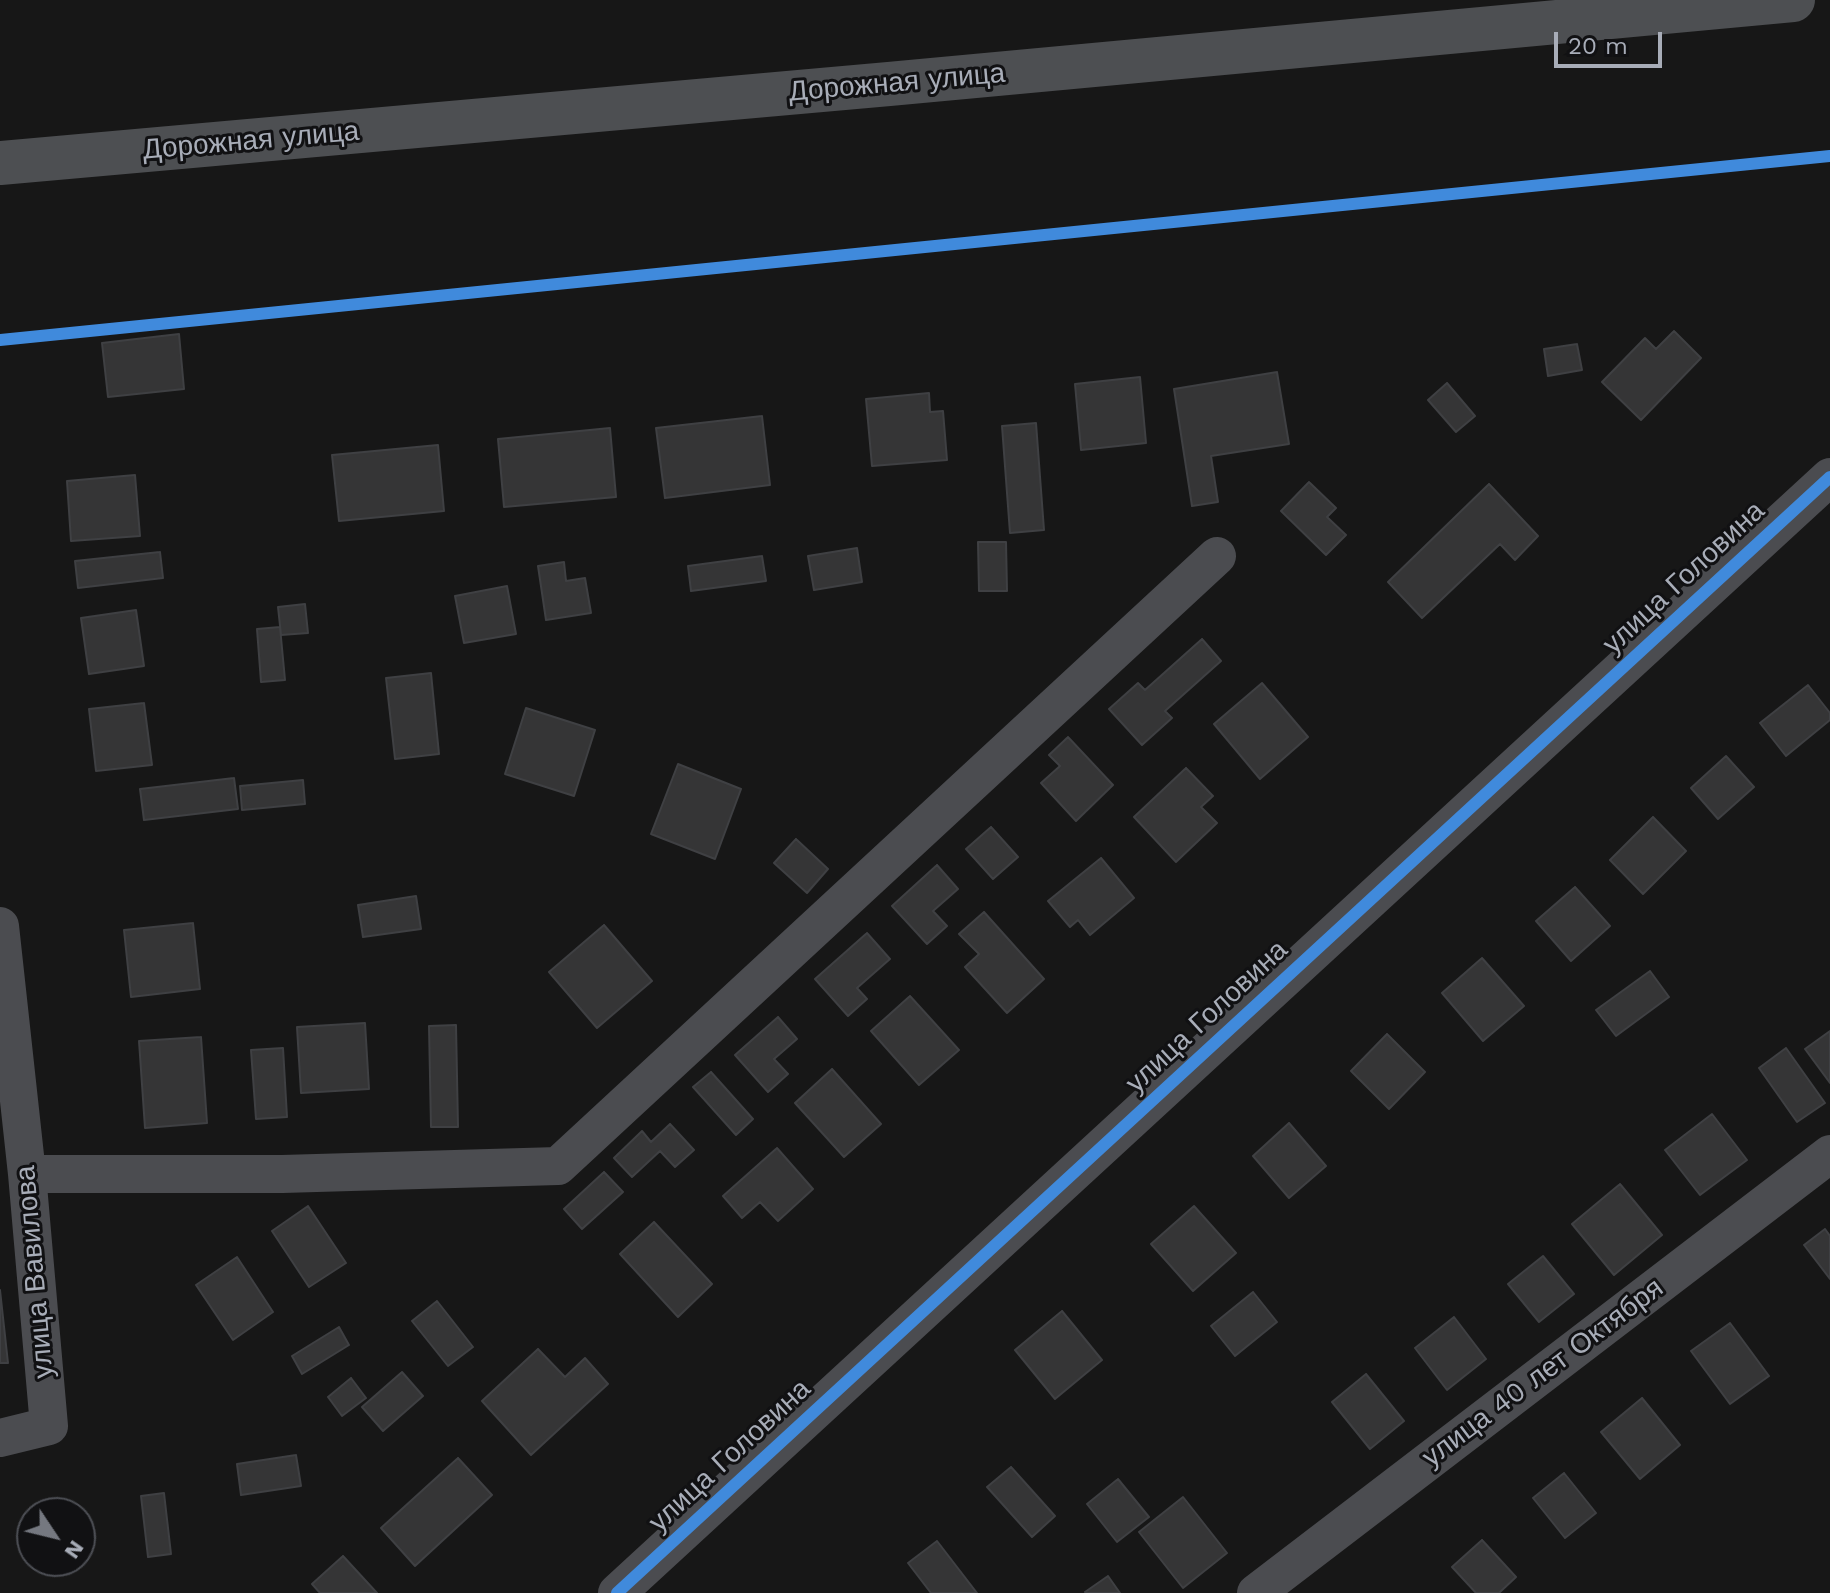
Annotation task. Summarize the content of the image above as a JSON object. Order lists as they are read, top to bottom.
{
  "streets": {
    "main road": ["Дорожная улица"],
    "street": ["улица Головина", "улица Вавилова", "улица 40 лет Октября"]
  },
  "scale_bar": "20 m",
  "north": "bottom right"
}
